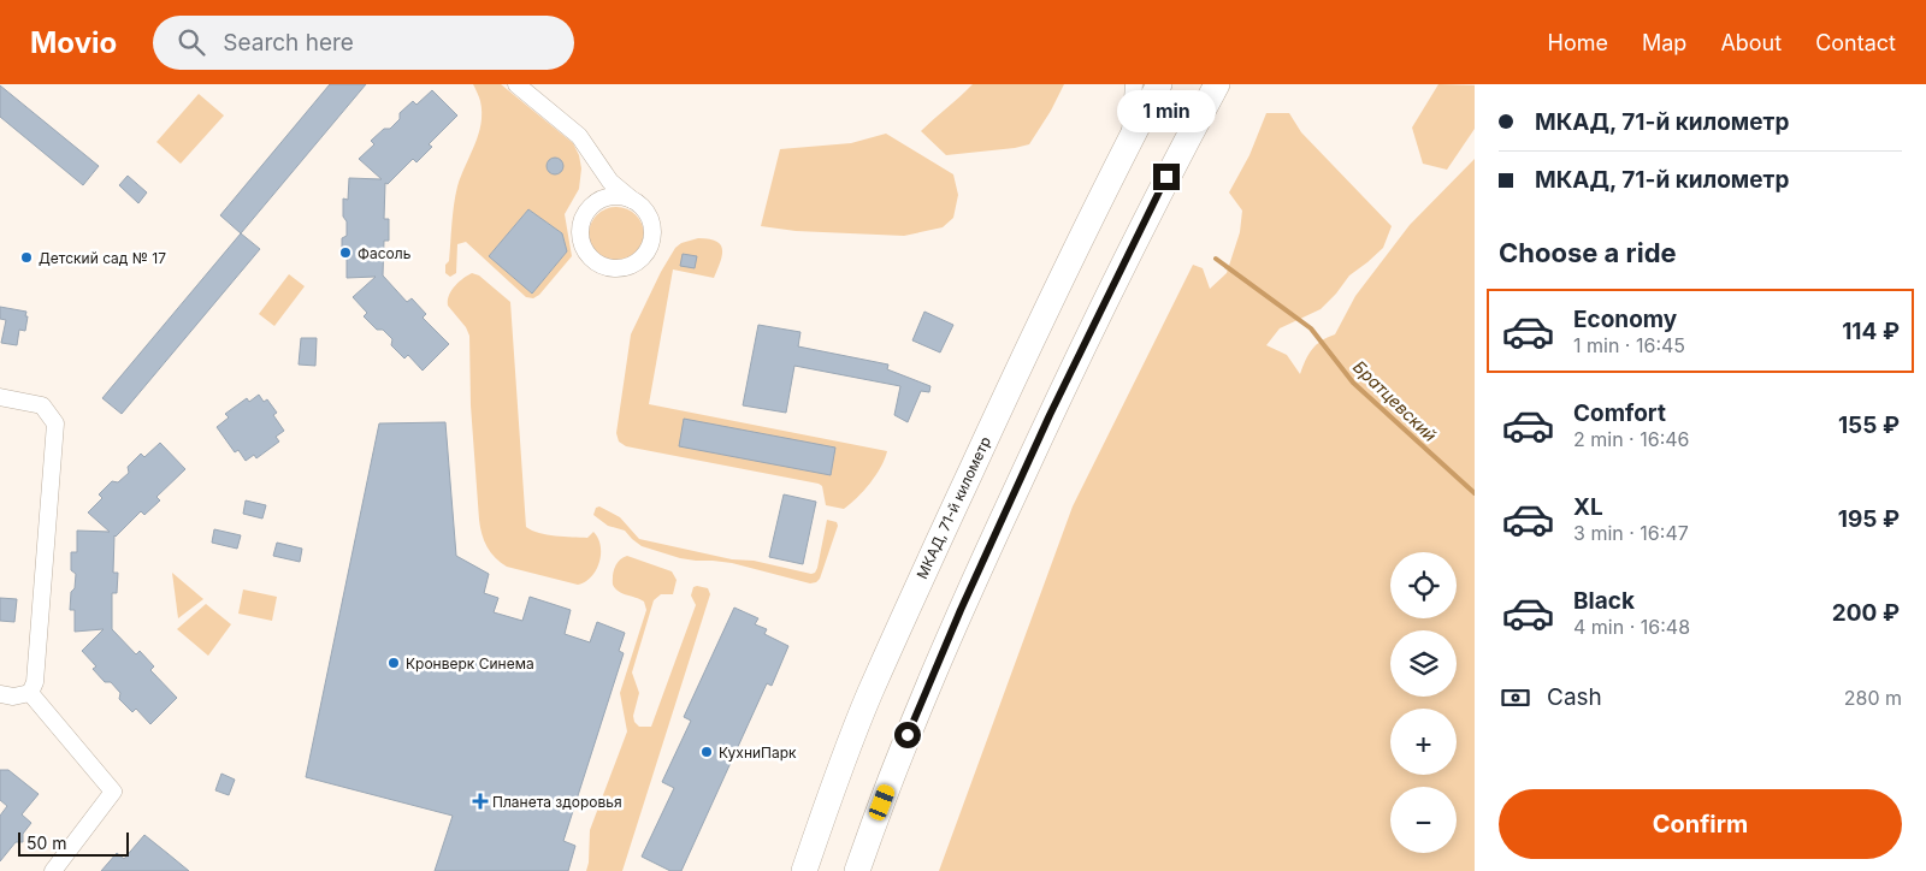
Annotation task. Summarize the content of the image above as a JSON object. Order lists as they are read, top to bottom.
{
  "streets": {
    "highway": ["МКАД, 71-й километр"]
  },
  "water": ["Братцевский"],
  "places": {
    "other": [
      "Фасоль",
      "Детский сад № 17",
      "Кронверк Синема",
      "КухниПарк"
    ],
    "health": ["Планета здоровья"]
  },
  "scale_bar": "50 m",
  "page": {
    "header": "Movio",
    "search": "Search here",
    "nav": [
      "Home",
      "Map",
      "About",
      "Contact"
    ],
    "banner": ["МКАД, 71-й километр", "МКАД, 71-й километр"],
    "bubble": "1 min",
    "heading": "Choose a ride",
    "list": [
      {
        "name": "Economy",
        "note": "1 min · 16:45",
        "value": "114 ₽"
      },
      {
        "name": "Comfort",
        "note": "2 min · 16:46",
        "value": "155 ₽"
      },
      {
        "name": "XL",
        "note": "3 min · 16:47",
        "value": "195 ₽"
      },
      {
        "name": "Black",
        "note": "4 min · 16:48",
        "value": "200 ₽"
      }
    ],
    "map_buttons": ["+", "−"],
    "pay": ["Cash", "280 m"],
    "buttons": "Confirm",
    "scale": "50 m"
  }
}
